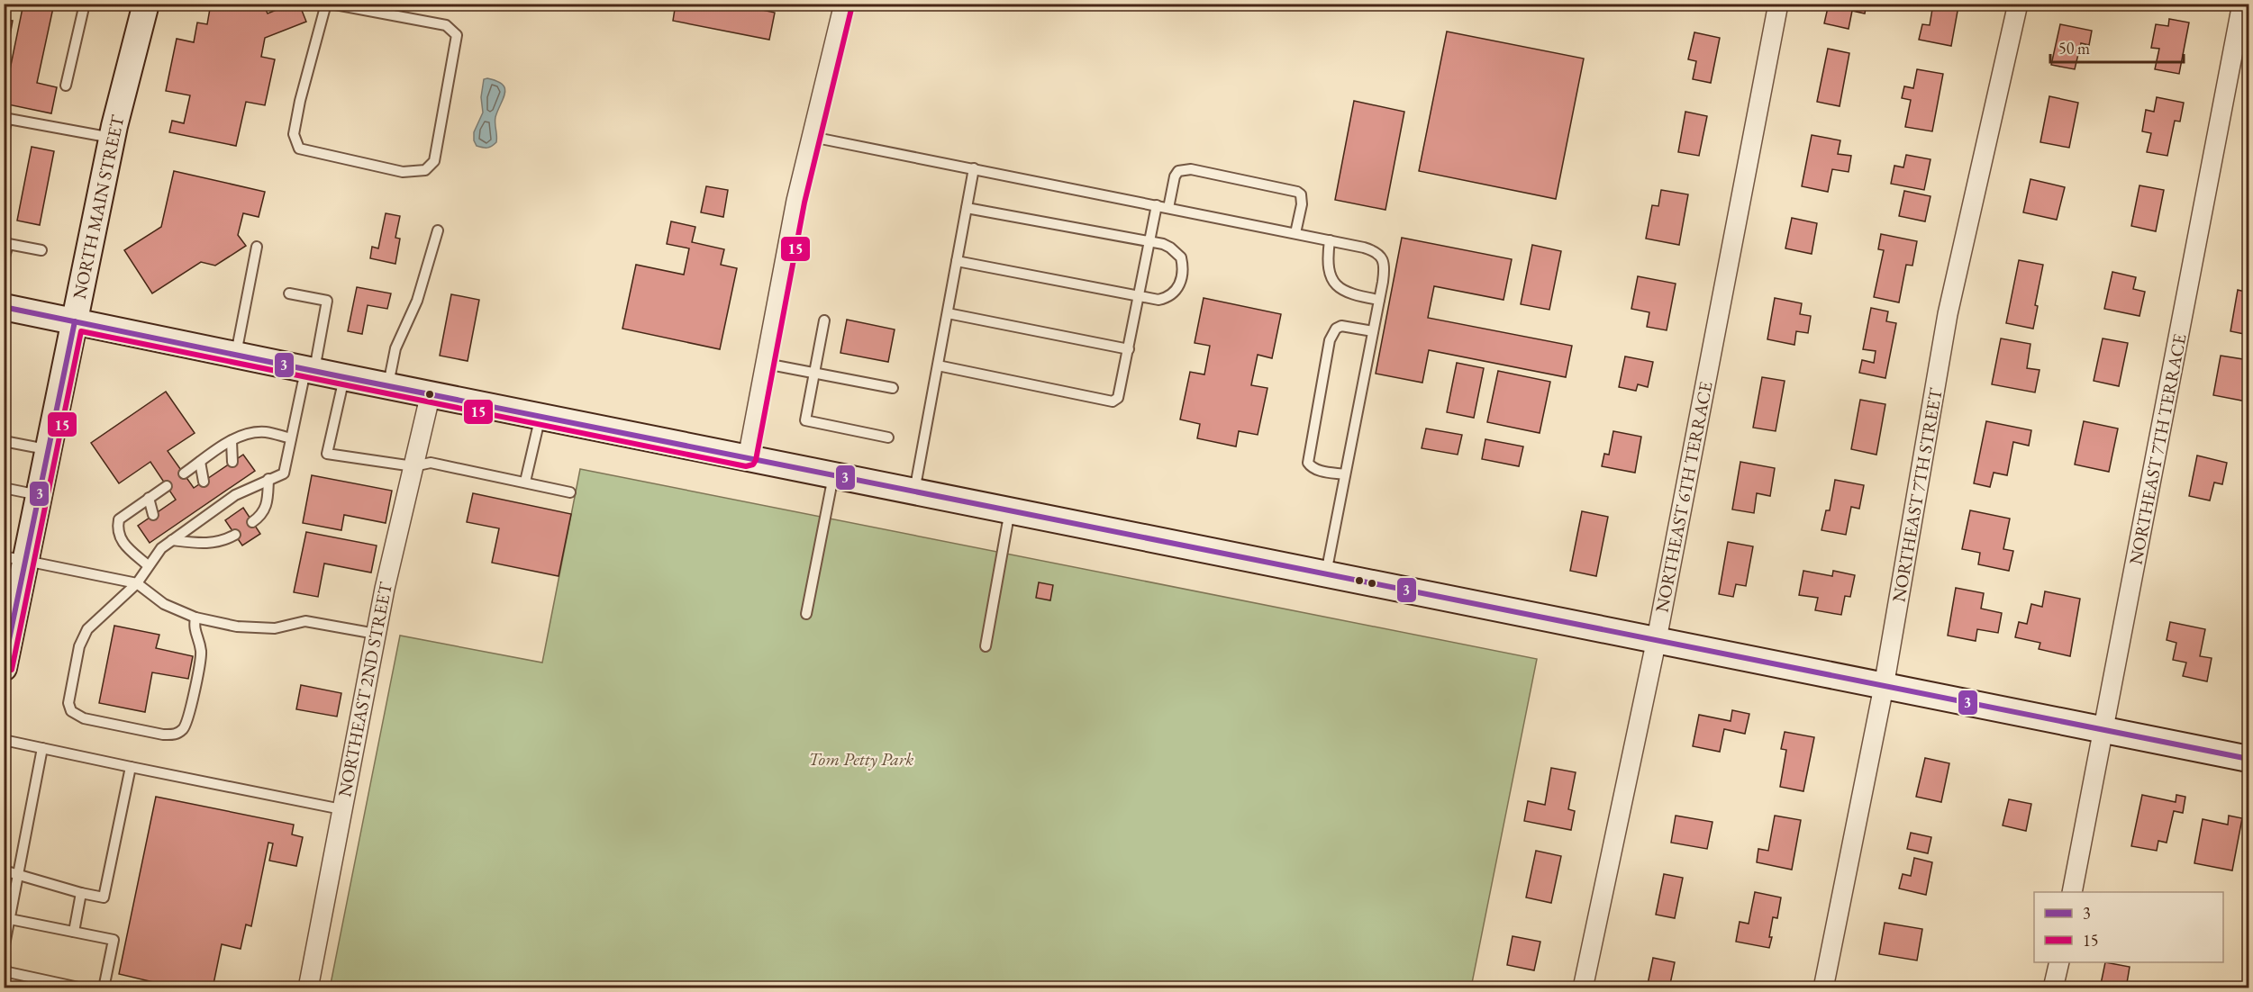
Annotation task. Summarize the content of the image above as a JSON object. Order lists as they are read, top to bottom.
{
  "streets": {
    "street": [
      "NORTH MAIN STREET",
      "NORTHEAST 7TH TERRACE",
      "NORTHEAST 7TH STREET",
      "NORTHEAST 6TH TERRACE",
      "NORTHEAST 2ND STREET"
    ]
  },
  "parks": ["Tom Petty Park"],
  "lines": ["transit line 15", "transit line 3"],
  "legend": ["3", "15"],
  "scale_bar": "50 m"
}
